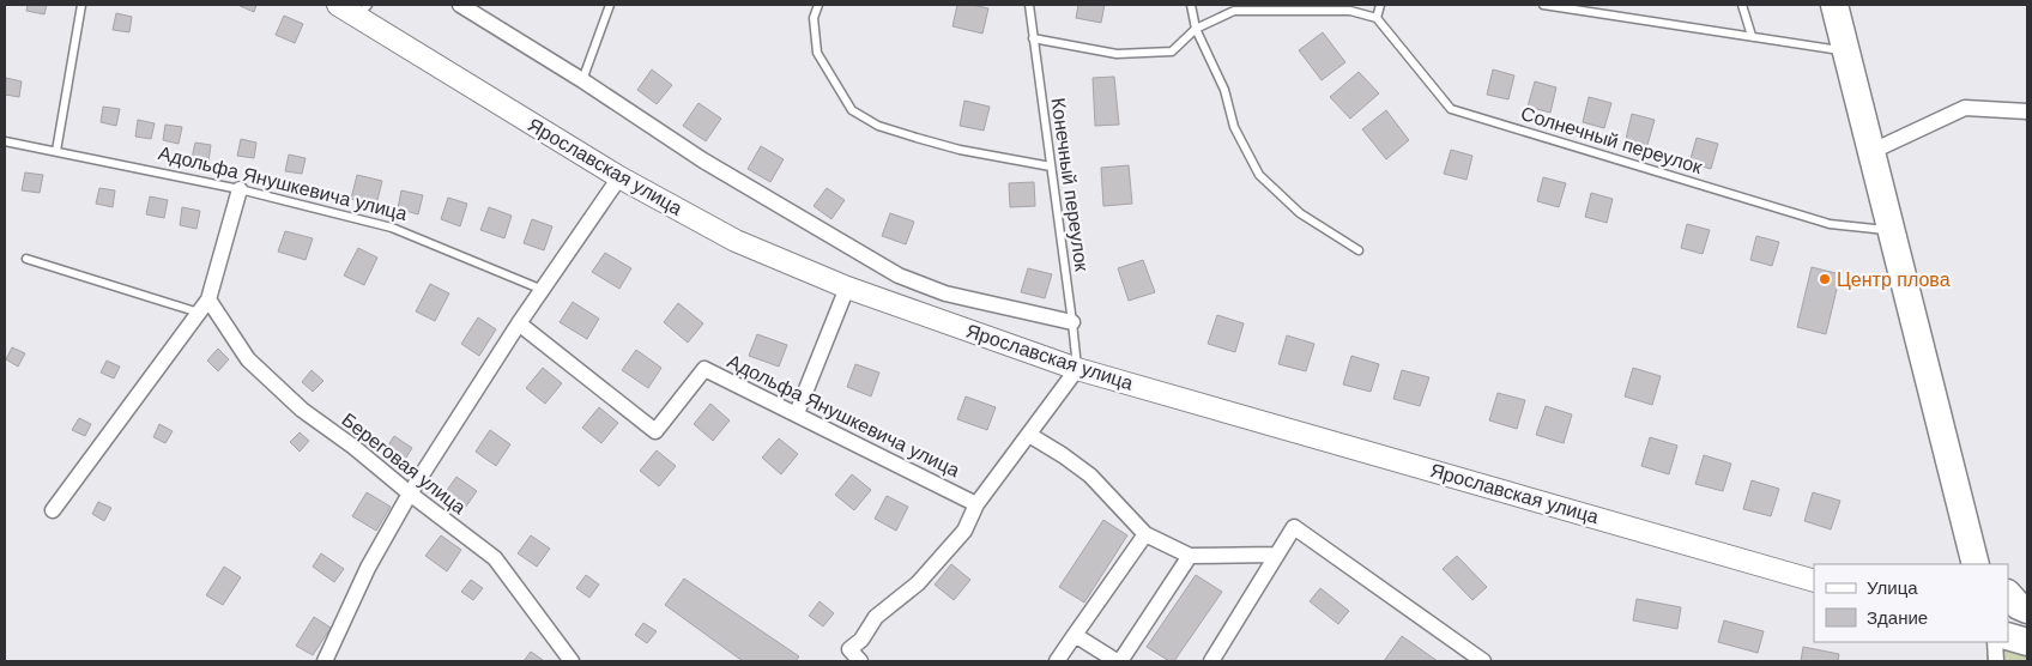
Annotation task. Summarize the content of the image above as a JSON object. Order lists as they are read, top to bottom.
{
  "streets": {
    "main road": ["Ярославская улица"],
    "street": ["Адольфа Янушкевича улица", "Береговая улица"],
    "lane": ["Солнечный переулок", "Конечный переулок"]
  },
  "crossings": [
    ["Ярославская улица", "Конечный переулок"]
  ],
  "places": ["Центр плова"],
  "legend": ["Улица", "Здание"]
}
